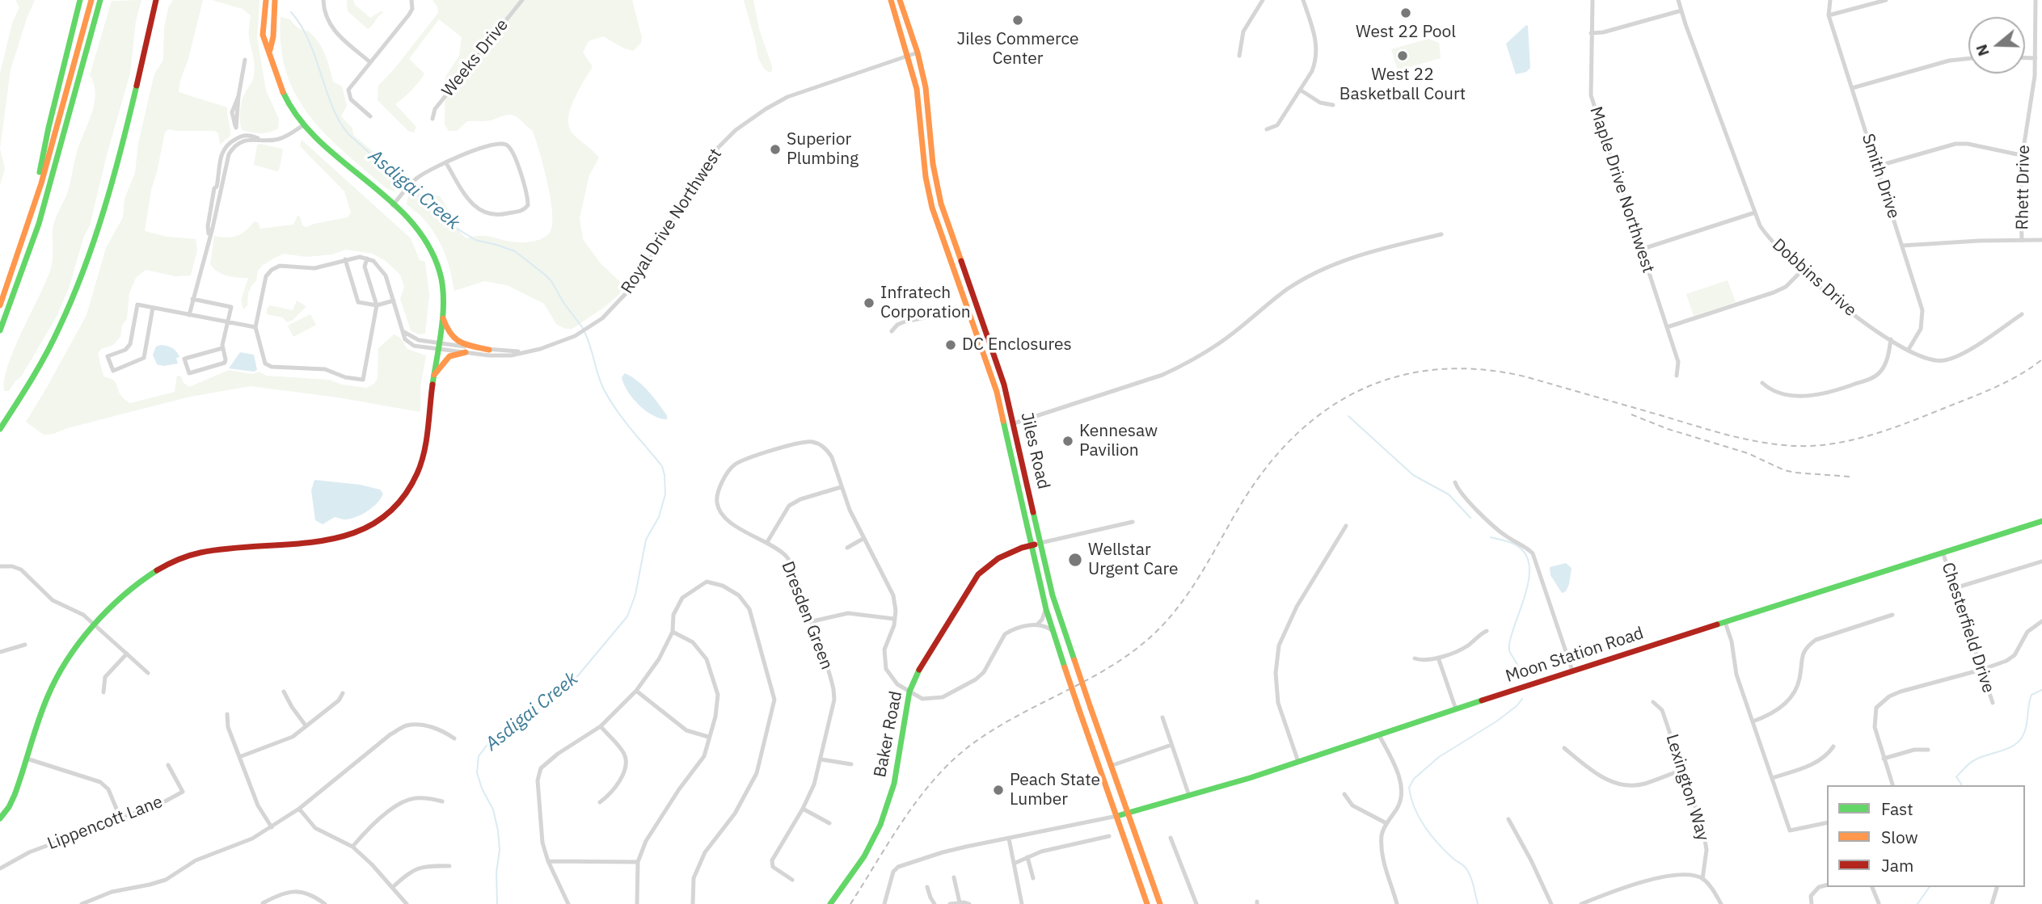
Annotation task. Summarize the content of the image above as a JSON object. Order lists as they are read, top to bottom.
{
  "streets": {
    "main road": ["Jiles Road", "Moon Station Road", "Baker Road"],
    "street": [
      "Weeks Drive",
      "Smith Drive",
      "Rhett Drive",
      "Maple Drive Northwest",
      "Royal Drive Northwest",
      "Dobbins Drive",
      "Dresden Green",
      "Chesterfield Drive",
      "Lexington Way",
      "Lippencott Lane"
    ]
  },
  "crossings": [
    ["Smith Drive", "Dobbins Drive"],
    ["Royal Drive Northwest", "Jiles Road"],
    ["Jiles Road", "Moon Station Road"],
    ["Jiles Road", "Baker Road"],
    ["Dresden Green", "Baker Road"],
    ["Chesterfield Drive", "Moon Station Road"]
  ],
  "water": ["Asdigai Creek"],
  "places": [
    "West 22 Pool",
    "Jiles Commerce Center",
    "West 22 Basketball Court",
    "Superior Plumbing",
    "Infratech Corporation",
    "DC Enclosures",
    "Kennesaw Pavilion",
    "Wellstar Urgent Care",
    "Peach State Lumber"
  ],
  "legend": ["Fast", "Slow", "Jam"],
  "north": "left"
}
